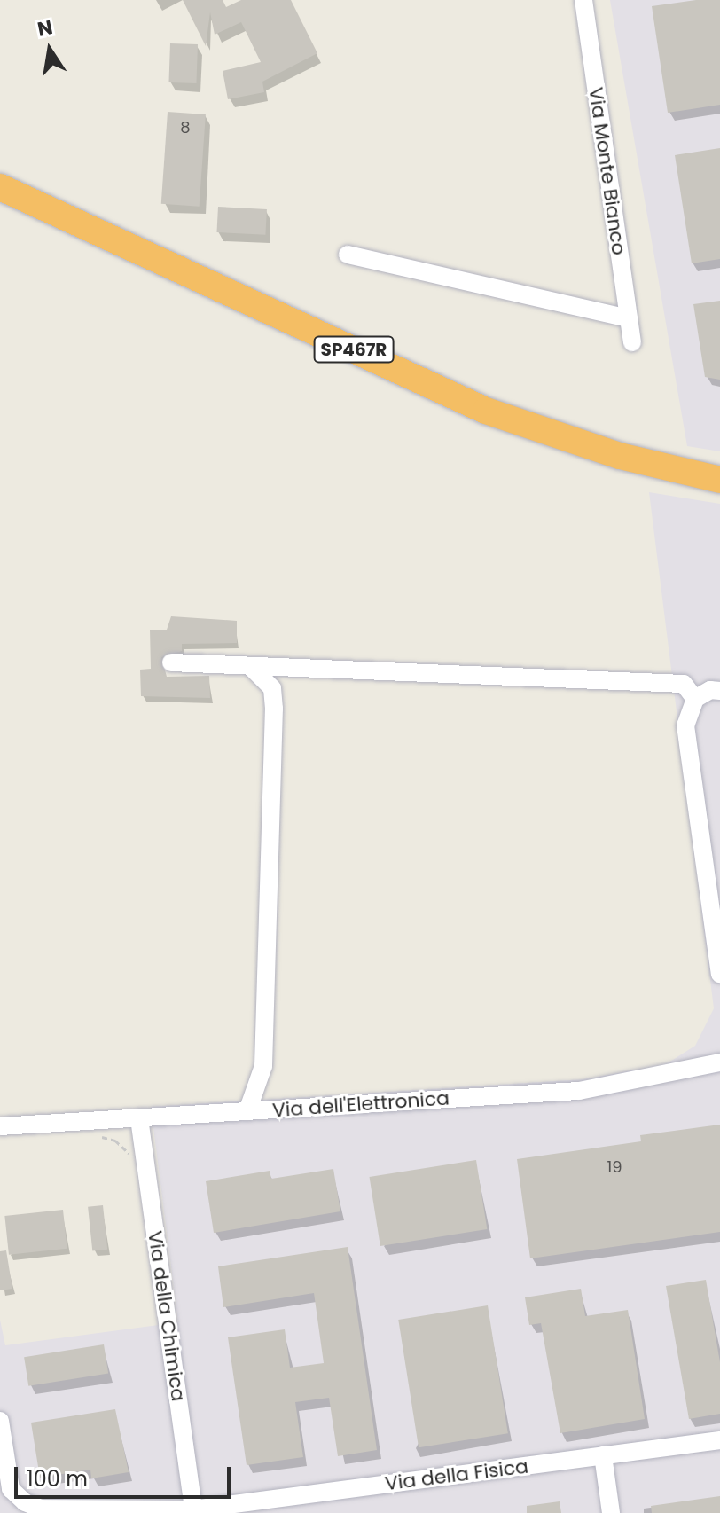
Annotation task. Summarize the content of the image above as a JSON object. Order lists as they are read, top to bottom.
{
  "streets": {
    "highway": ["SP467R"],
    "street": [
      "Via Monte Bianco",
      "Via dell'Elettronica",
      "Via della Chimica",
      "Via della Fisica"
    ]
  },
  "crossings": [
    ["Via dell'Elettronica", "Via della Chimica"],
    ["Via della Chimica", "Via della Fisica"]
  ],
  "house_numbers": ["8", "19"],
  "scale_bar": "100 m",
  "north": "top"
}
